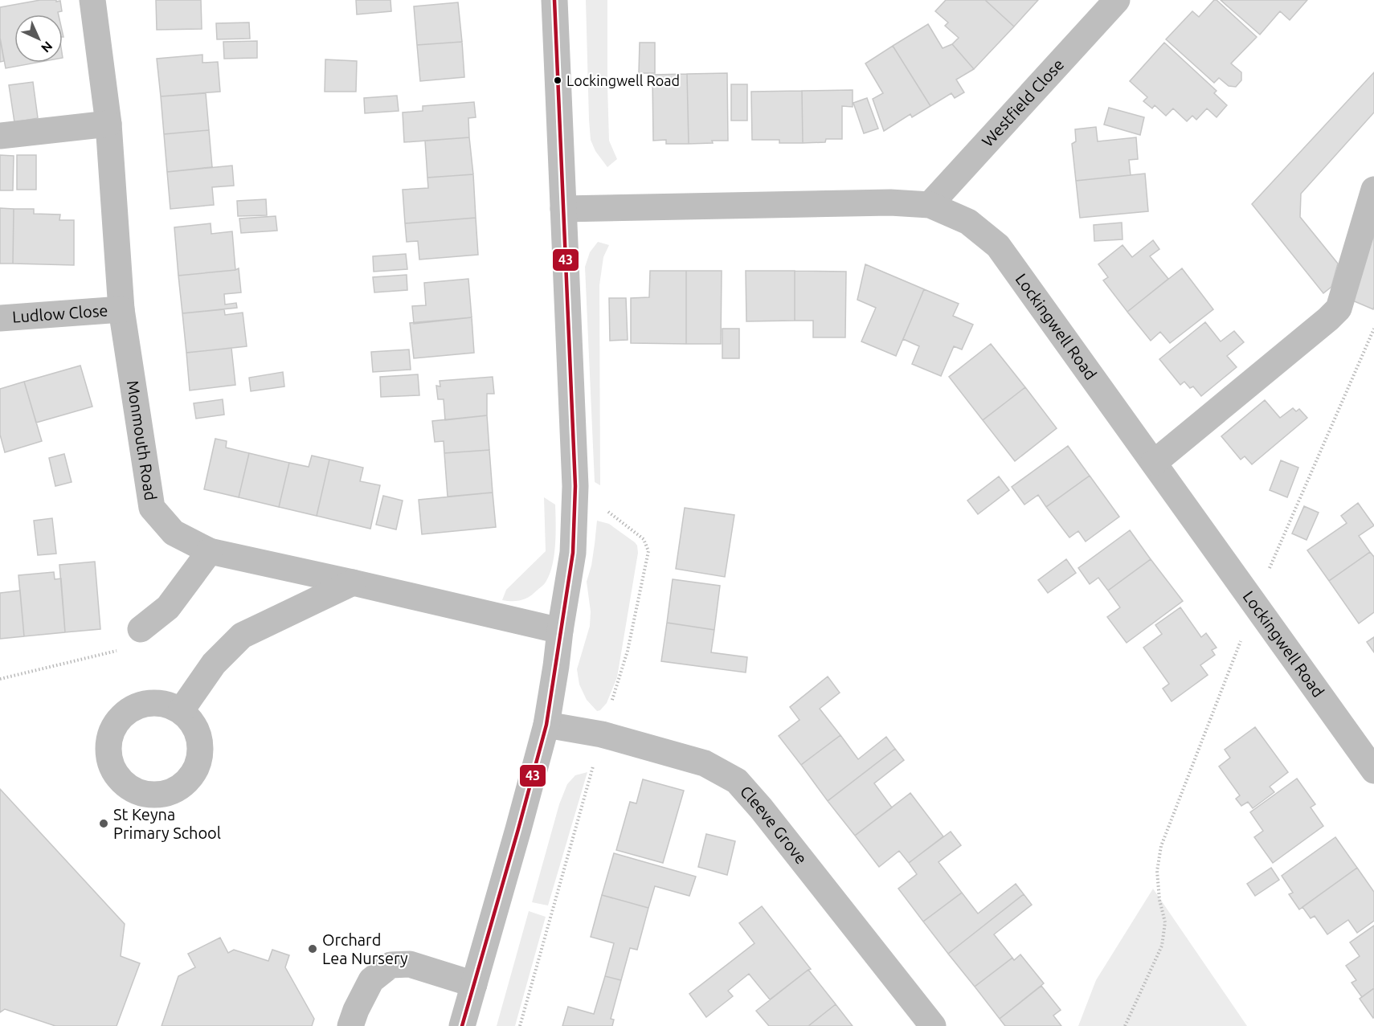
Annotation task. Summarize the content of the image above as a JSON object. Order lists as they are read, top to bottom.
{
  "streets": {
    "street": [
      "Westfield Close",
      "Ludlow Close",
      "Lockingwell Road",
      "Monmouth Road",
      "Cleeve Grove"
    ]
  },
  "crossings": [
    ["Westfield Close", "Lockingwell Road"],
    ["Ludlow Close", "Monmouth Road"]
  ],
  "places": ["Lockingwell Road", "St Keyna Primary School", "Orchard Lea Nursery"],
  "lines": ["transit line 43"],
  "north": "bottom right"
}
